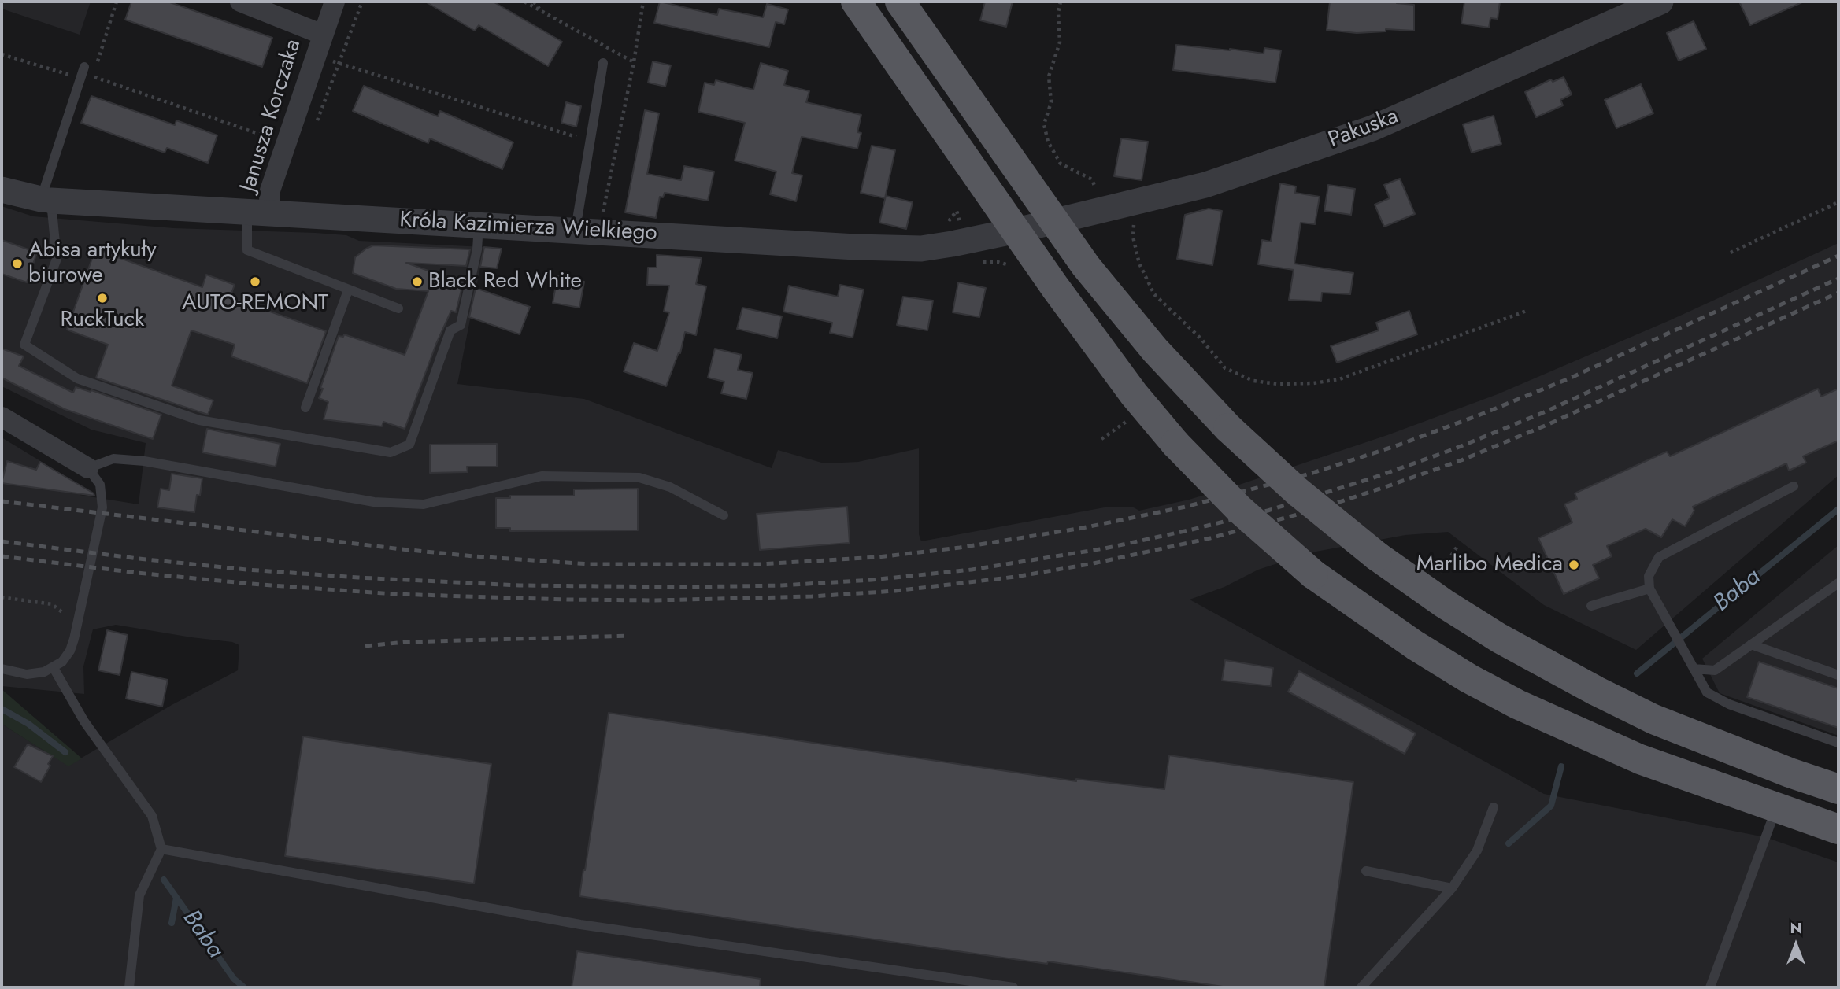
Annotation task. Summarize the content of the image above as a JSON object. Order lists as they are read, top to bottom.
{
  "streets": {
    "street": ["Janusza Korczaka", "Pakuska", "Króla Kazimierza Wielkiego"]
  },
  "crossings": [
    ["Janusza Korczaka", "Króla Kazimierza Wielkiego"],
    ["Pakuska", "Króla Kazimierza Wielkiego"]
  ],
  "water": ["Baba"],
  "places": [
    "Abisa artykuły biurowe",
    "AUTO-REMONT",
    "Black Red White",
    "RuckTuck",
    "Marlibo Medica"
  ],
  "north": "top"
}
